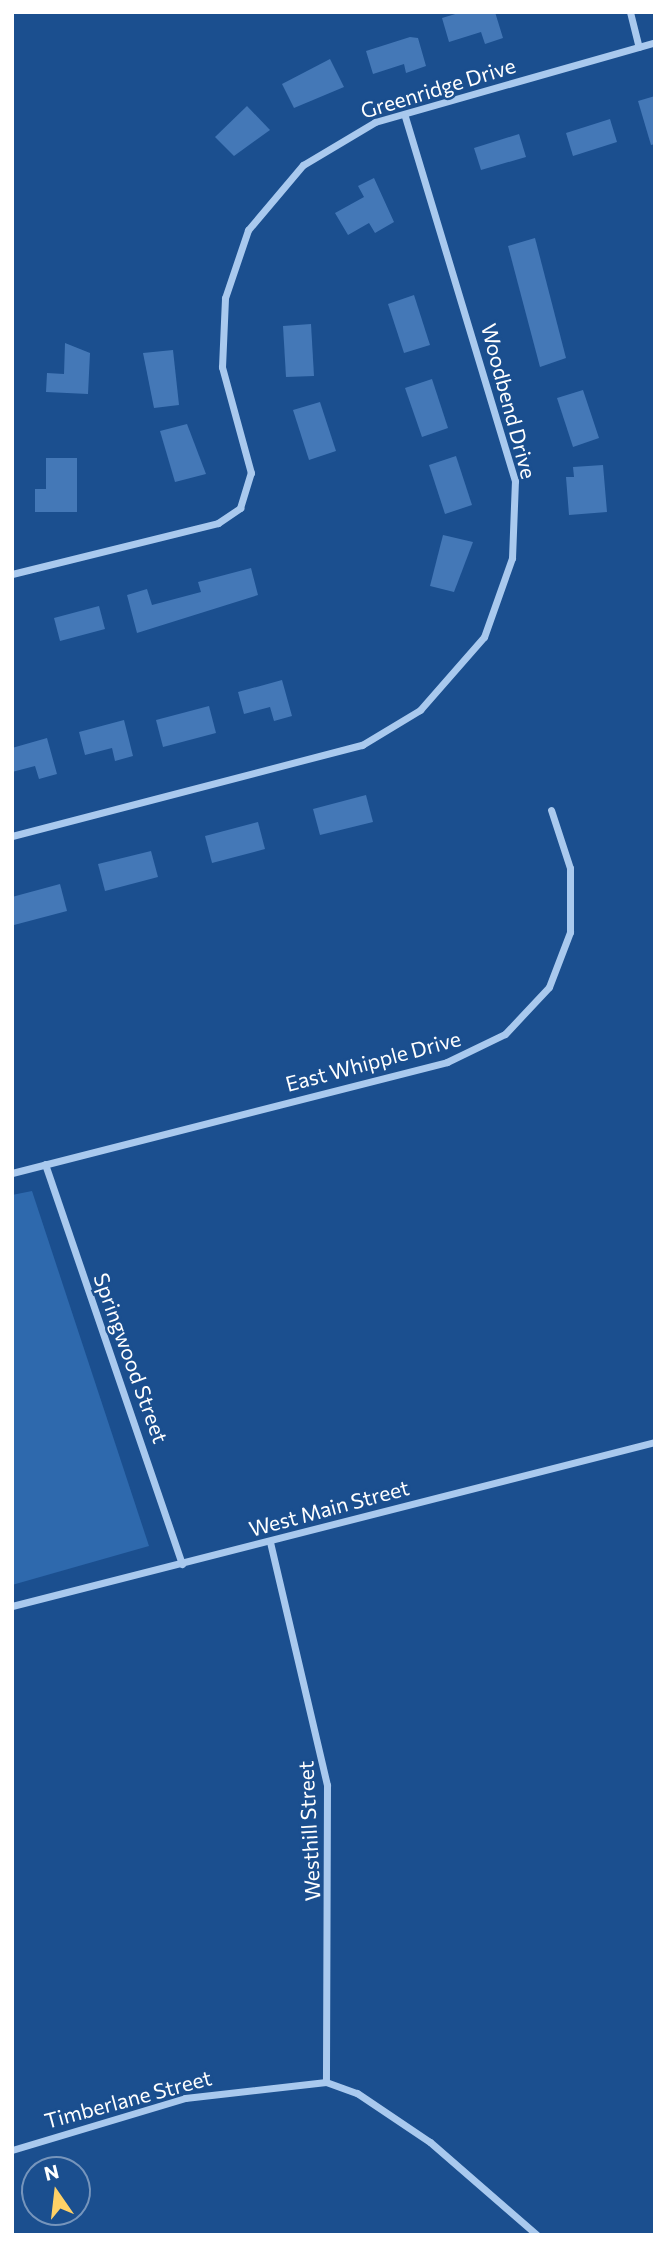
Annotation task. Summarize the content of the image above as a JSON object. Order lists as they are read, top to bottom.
{
  "streets": {
    "street": [
      "Greenridge Drive",
      "Woodbend Drive",
      "East Whipple Drive",
      "Springwood Street",
      "West Main Street",
      "Westhill Street",
      "Timberlane Street"
    ]
  },
  "crossings": [
    ["Greenridge Drive", "Woodbend Drive"],
    ["East Whipple Drive", "Springwood Street"],
    ["Springwood Street", "West Main Street"],
    ["West Main Street", "Westhill Street"],
    ["Westhill Street", "Timberlane Street"]
  ],
  "north": "top"
}
